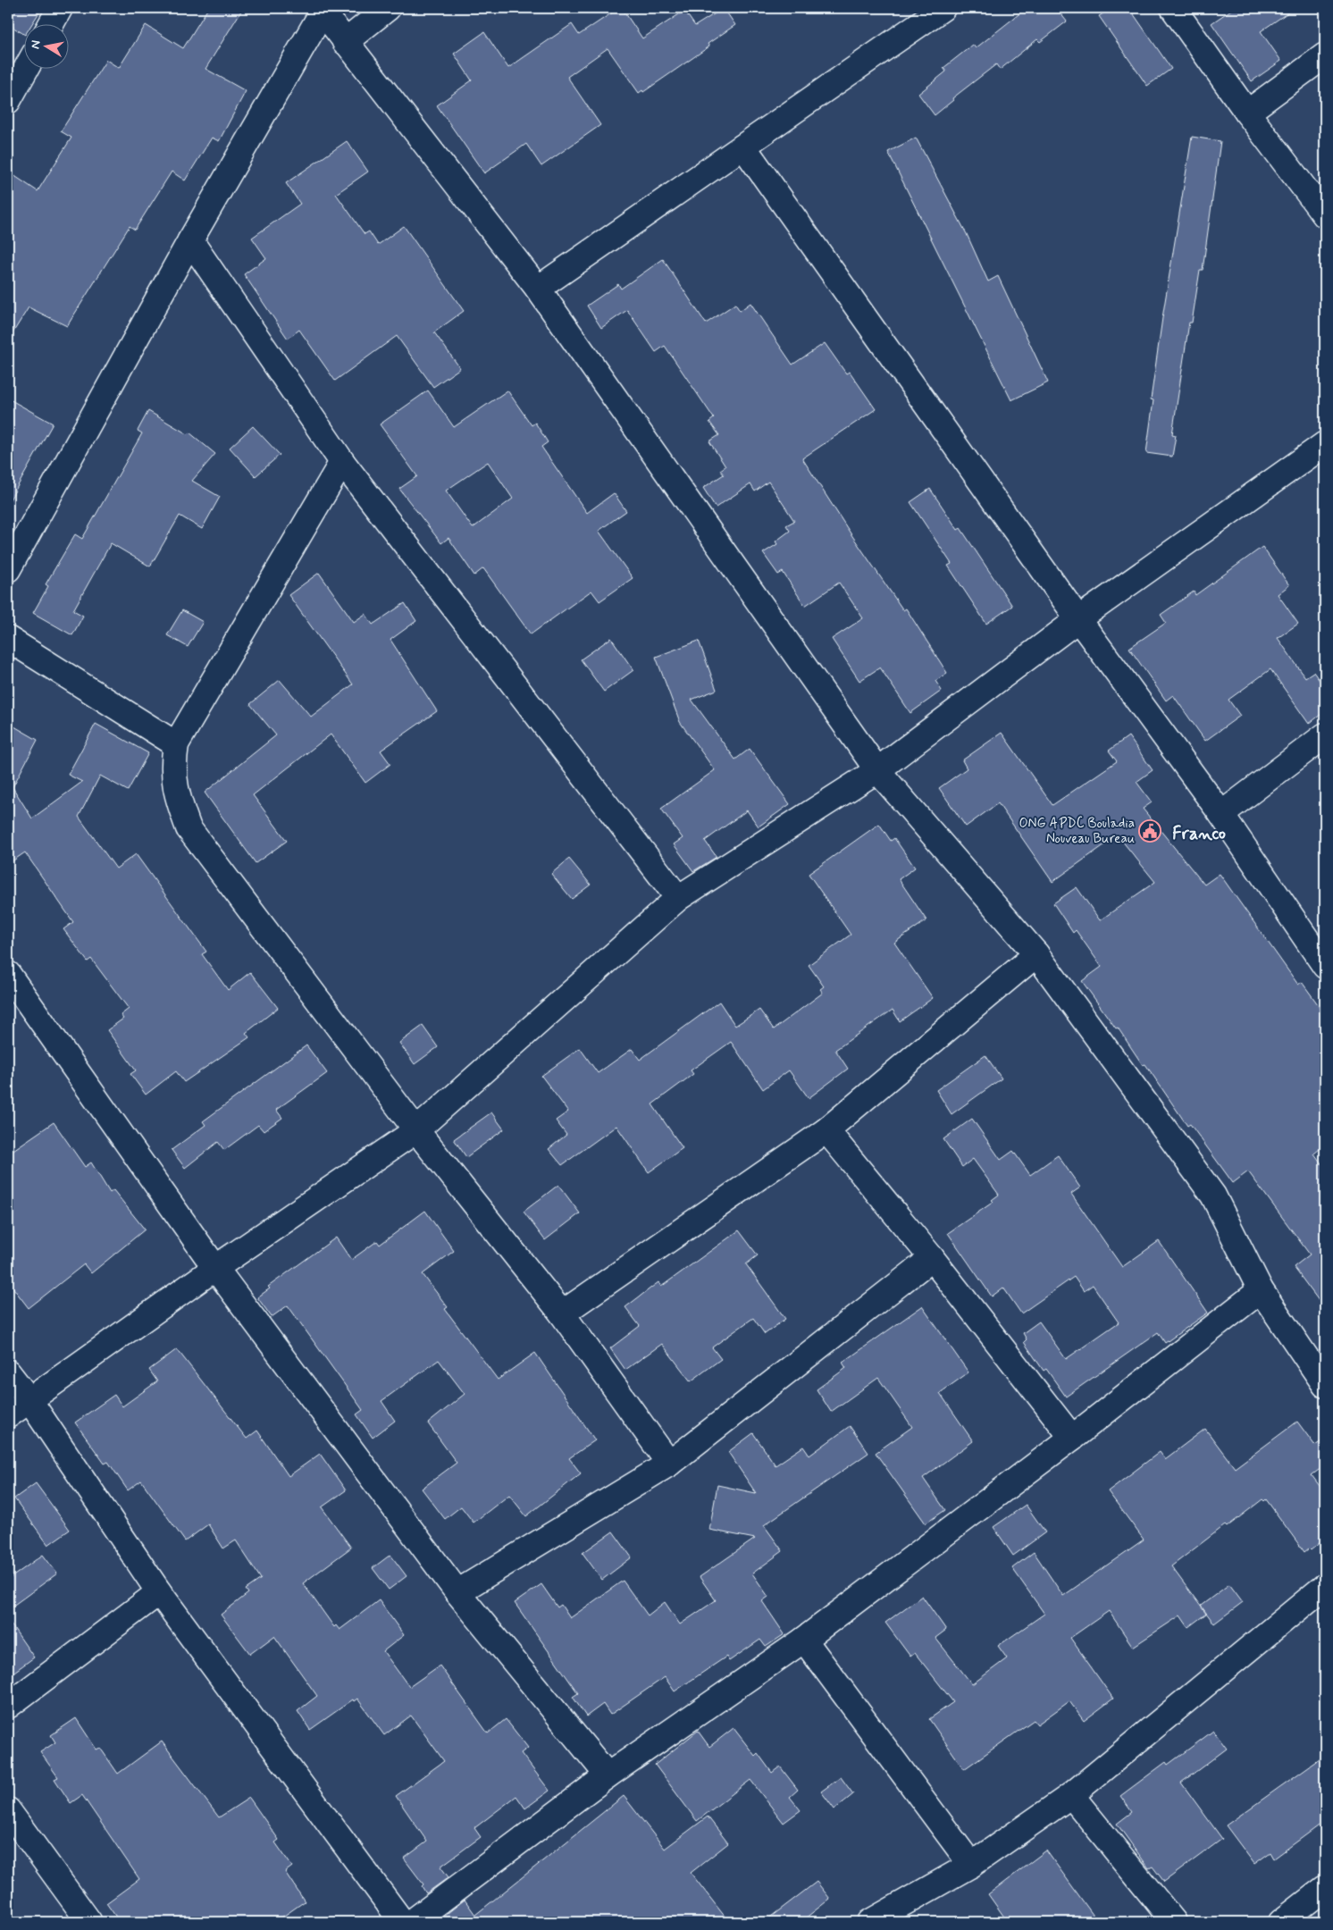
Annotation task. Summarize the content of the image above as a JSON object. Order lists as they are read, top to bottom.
{
  "districts": ["Franco"],
  "places": {
    "public building": ["ONG APDC Bouladia Nouveau Bureau"]
  },
  "north": "left"
}
